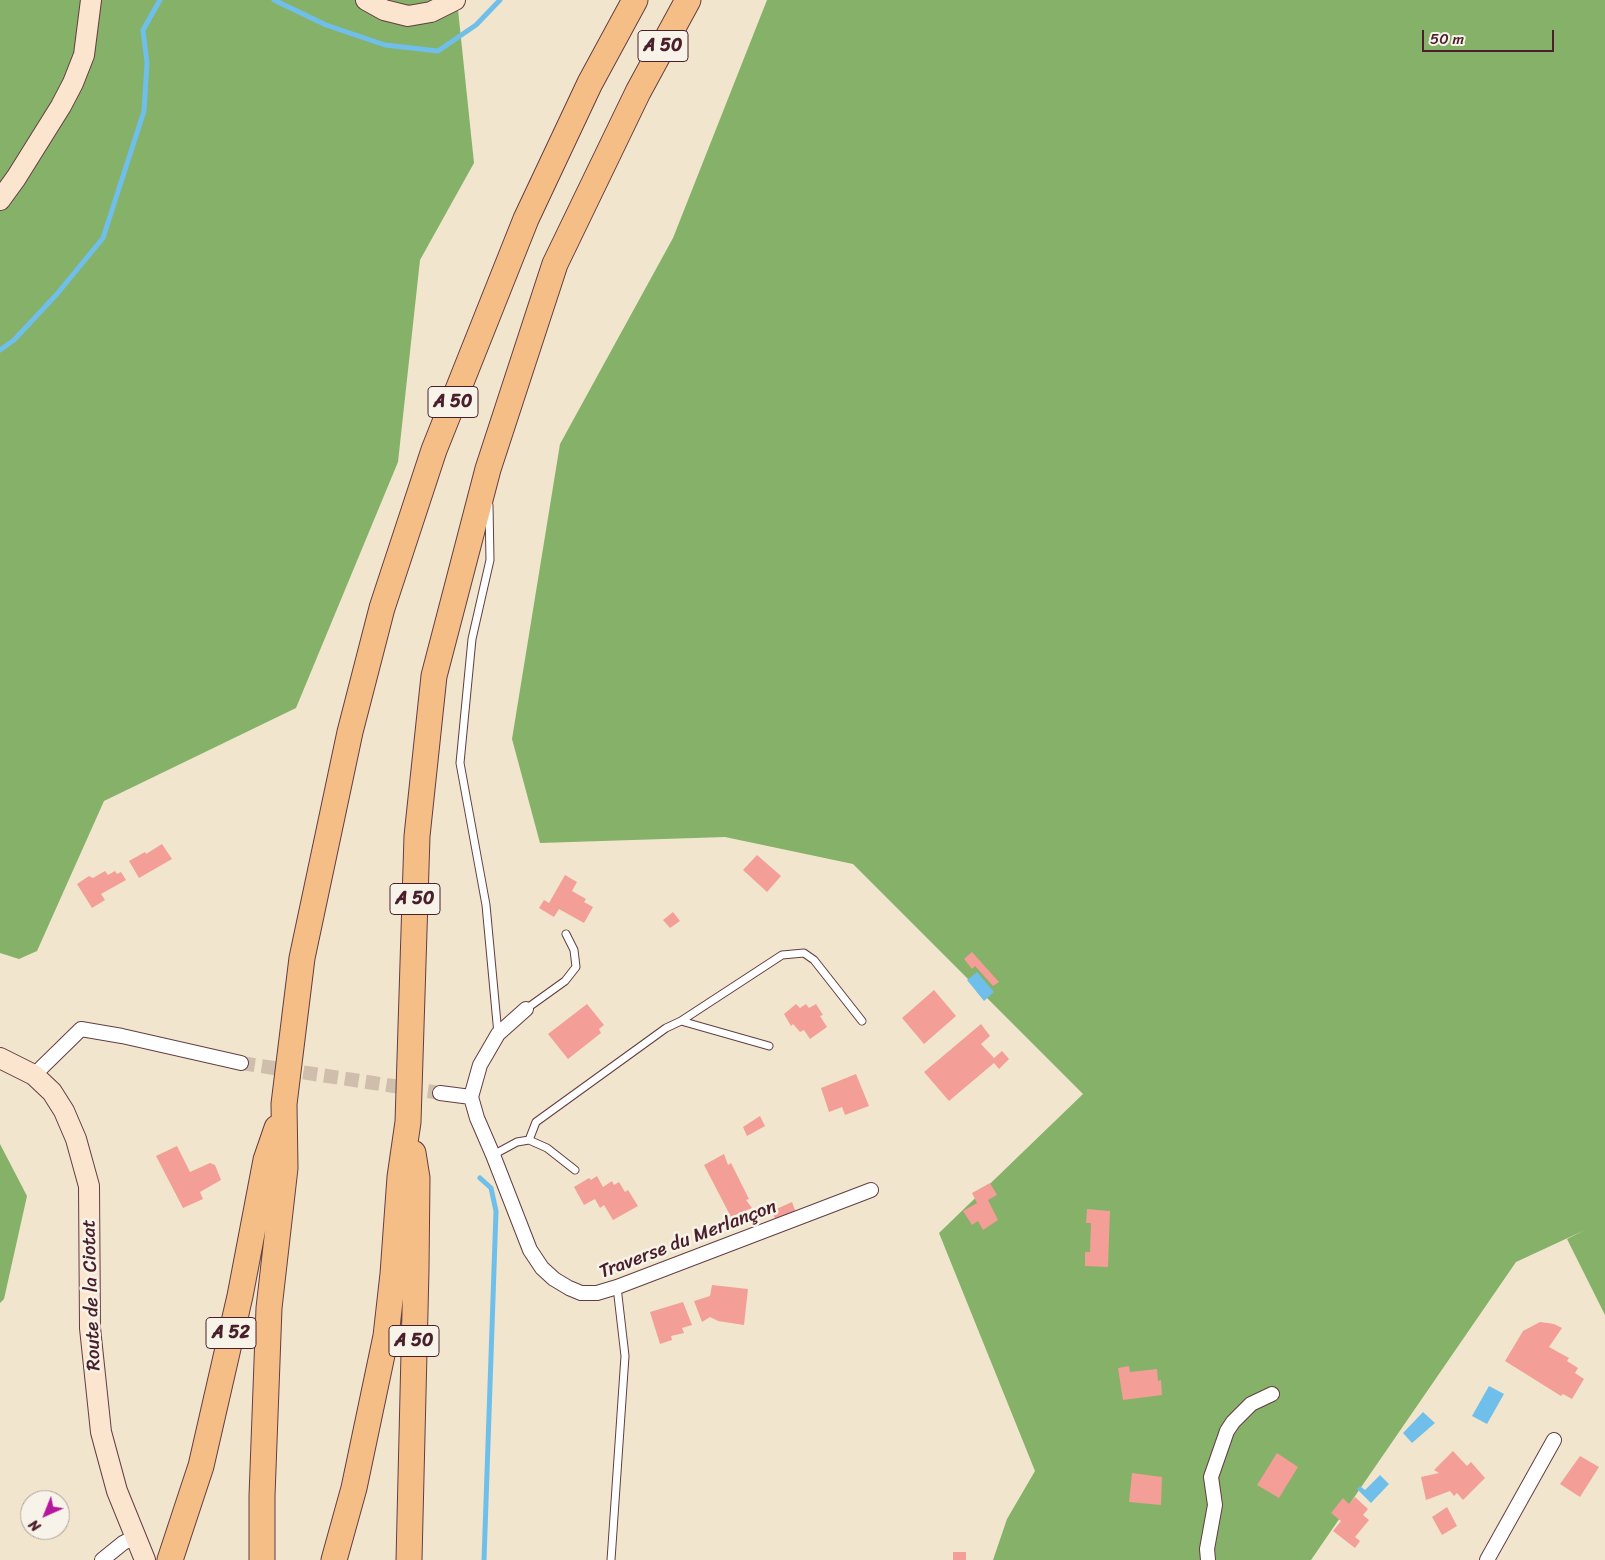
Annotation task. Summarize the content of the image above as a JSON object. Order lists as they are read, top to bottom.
{
  "streets": {
    "highway": ["A 50", "A 52"],
    "main road": ["Route de la Ciotat"],
    "street": ["Traverse du Merlançon"]
  },
  "crossings": [
    ["A 50", "A 52"]
  ],
  "scale_bar": "50 m",
  "north": "bottom left"
}
